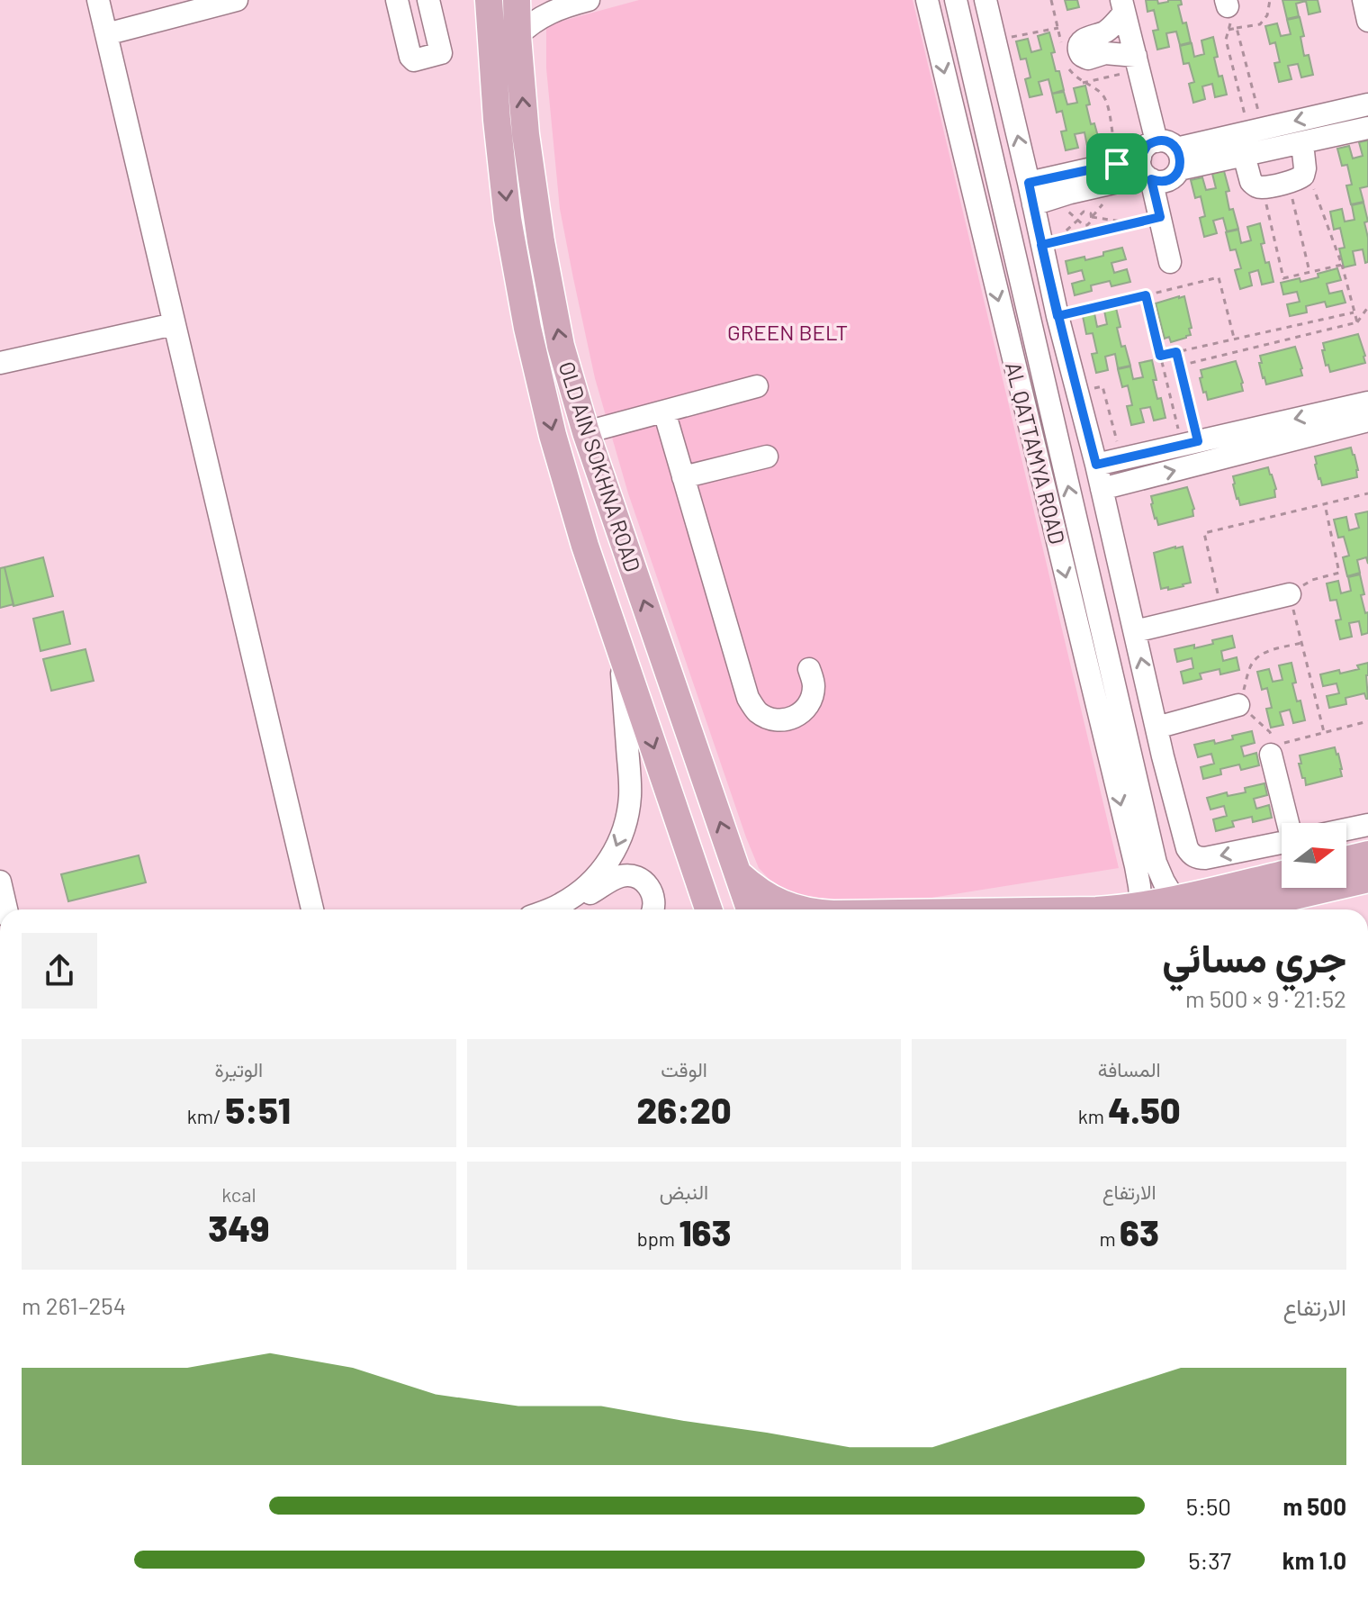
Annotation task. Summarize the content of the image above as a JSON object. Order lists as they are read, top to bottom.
{
  "streets": {
    "main road": ["OLD AIN SOKHNA ROAD"],
    "street": ["AL QATTAMYA ROAD"]
  },
  "parks": ["GREEN BELT"],
  "north": "right",
  "page": {
    "heading": ["جري مسائي", "21:52 · 9 × 500 m"],
    "stats": [
      ["المسافة", "4.50 km"],
      ["الوقت", "26:20"],
      ["الوتيرة", "5:51 /km"],
      ["الارتفاع", "63 m"],
      ["النبض", "163 bpm"],
      ["kcal", "349"]
    ],
    "chart": ["الارتفاع", "254–261 m"],
    "list": [
      {
        "name": "500 m",
        "note": "5:50"
      },
      {
        "name": "1.0 km",
        "note": "5:37"
      }
    ]
  }
}
